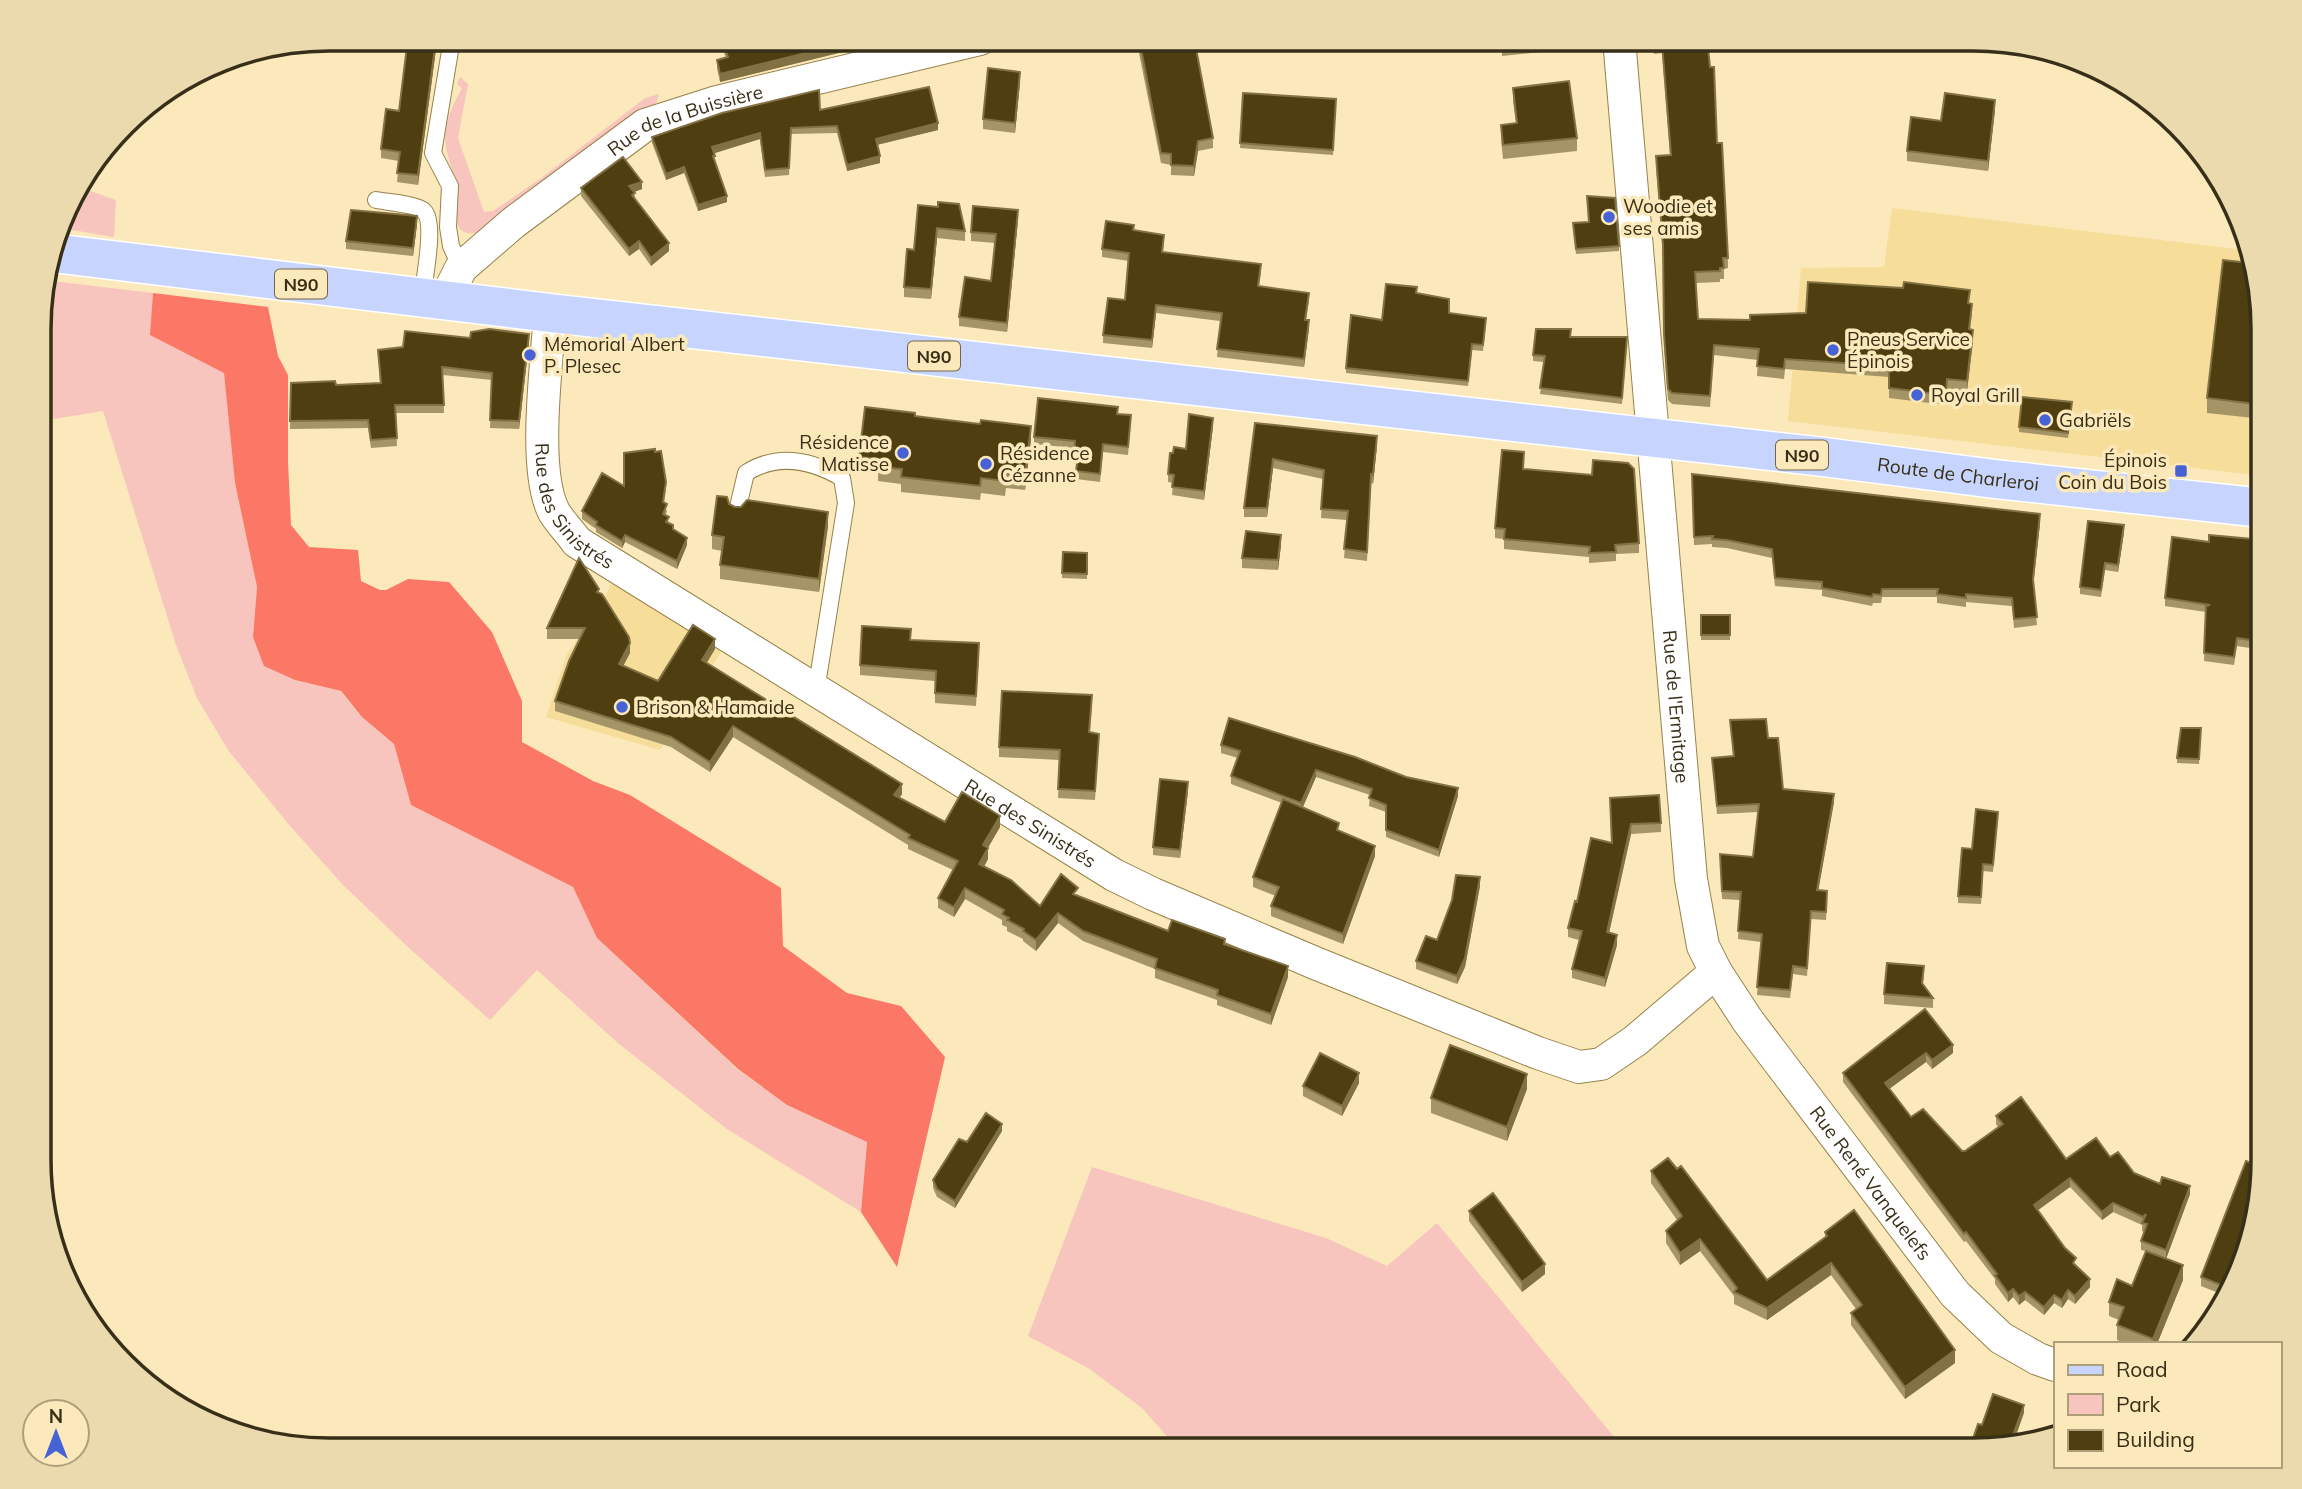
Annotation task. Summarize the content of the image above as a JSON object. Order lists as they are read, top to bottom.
{
  "streets": {
    "main road": ["N90", "Route de Charleroi"],
    "street": [
      "Rue de la Buissière",
      "Rue des Sinistrés",
      "Rue de l'Ermitage",
      "Rue René Vanquelefs"
    ]
  },
  "crossings": [
    ["Rue de la Buissière", "N90"],
    ["N90", "Route de Charleroi"],
    ["N90", "Rue des Sinistrés"],
    ["N90", "Rue de l'Ermitage"],
    ["Route de Charleroi", "Rue de l'Ermitage"],
    ["Rue des Sinistrés", "Rue de l'Ermitage"],
    ["Rue des Sinistrés", "Rue René Vanquelefs"],
    ["Rue de l'Ermitage", "Rue René Vanquelefs"]
  ],
  "places": {
    "other": [
      "Woodie et ses amis",
      "Pneus Service Épinois",
      "Mémorial Albert P. Plesec",
      "Royal Grill",
      "Gabriëls",
      "Résidence Matisse",
      "Résidence Cézanne",
      "Brison & Hamaide"
    ],
    "transit": ["Épinois Coin du Bois"]
  },
  "legend": ["Road", "Park", "Building"],
  "north": "top"
}
